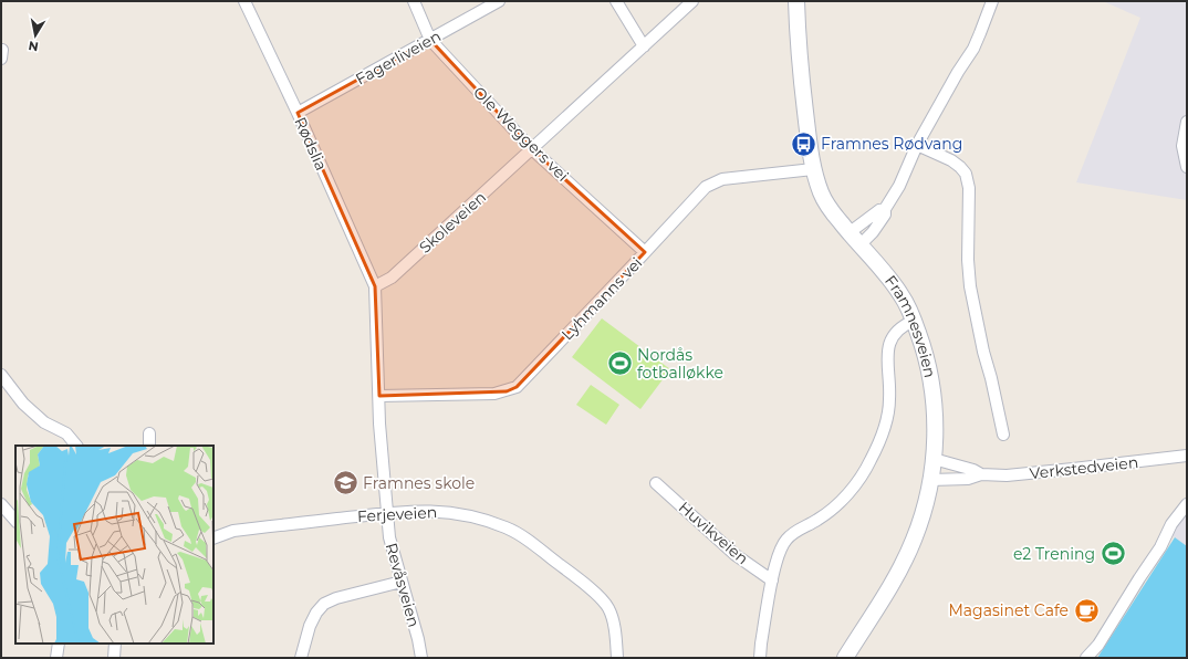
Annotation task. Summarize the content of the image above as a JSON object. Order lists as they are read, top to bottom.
{
  "streets": {
    "main road": ["Framnesveien"],
    "street": [
      "Fagerliveien",
      "Ole Weggers vei",
      "Rødslia",
      "Skoleveien",
      "Lyhmanns vei",
      "Verkstedveien",
      "Ferjeveien",
      "Huvikveien",
      "Revåsveien"
    ]
  },
  "crossings": [
    ["Fagerliveien", "Ole Weggers vei"],
    ["Fagerliveien", "Rødslia"],
    ["Ole Weggers vei", "Skoleveien"],
    ["Ole Weggers vei", "Lyhmanns vei"],
    ["Rødslia", "Skoleveien"],
    ["Lyhmanns vei", "Framnesveien"],
    ["Framnesveien", "Verkstedveien"],
    ["Ferjeveien", "Revåsveien"]
  ],
  "places": {
    "bus stop": ["Framnes Rødvang"],
    "sports": ["Nordås fotballøkke", "e2 Trening"],
    "school or university": ["Framnes skole"],
    "cafe": ["Magasinet Cafe"]
  },
  "north": "bottom"
}
